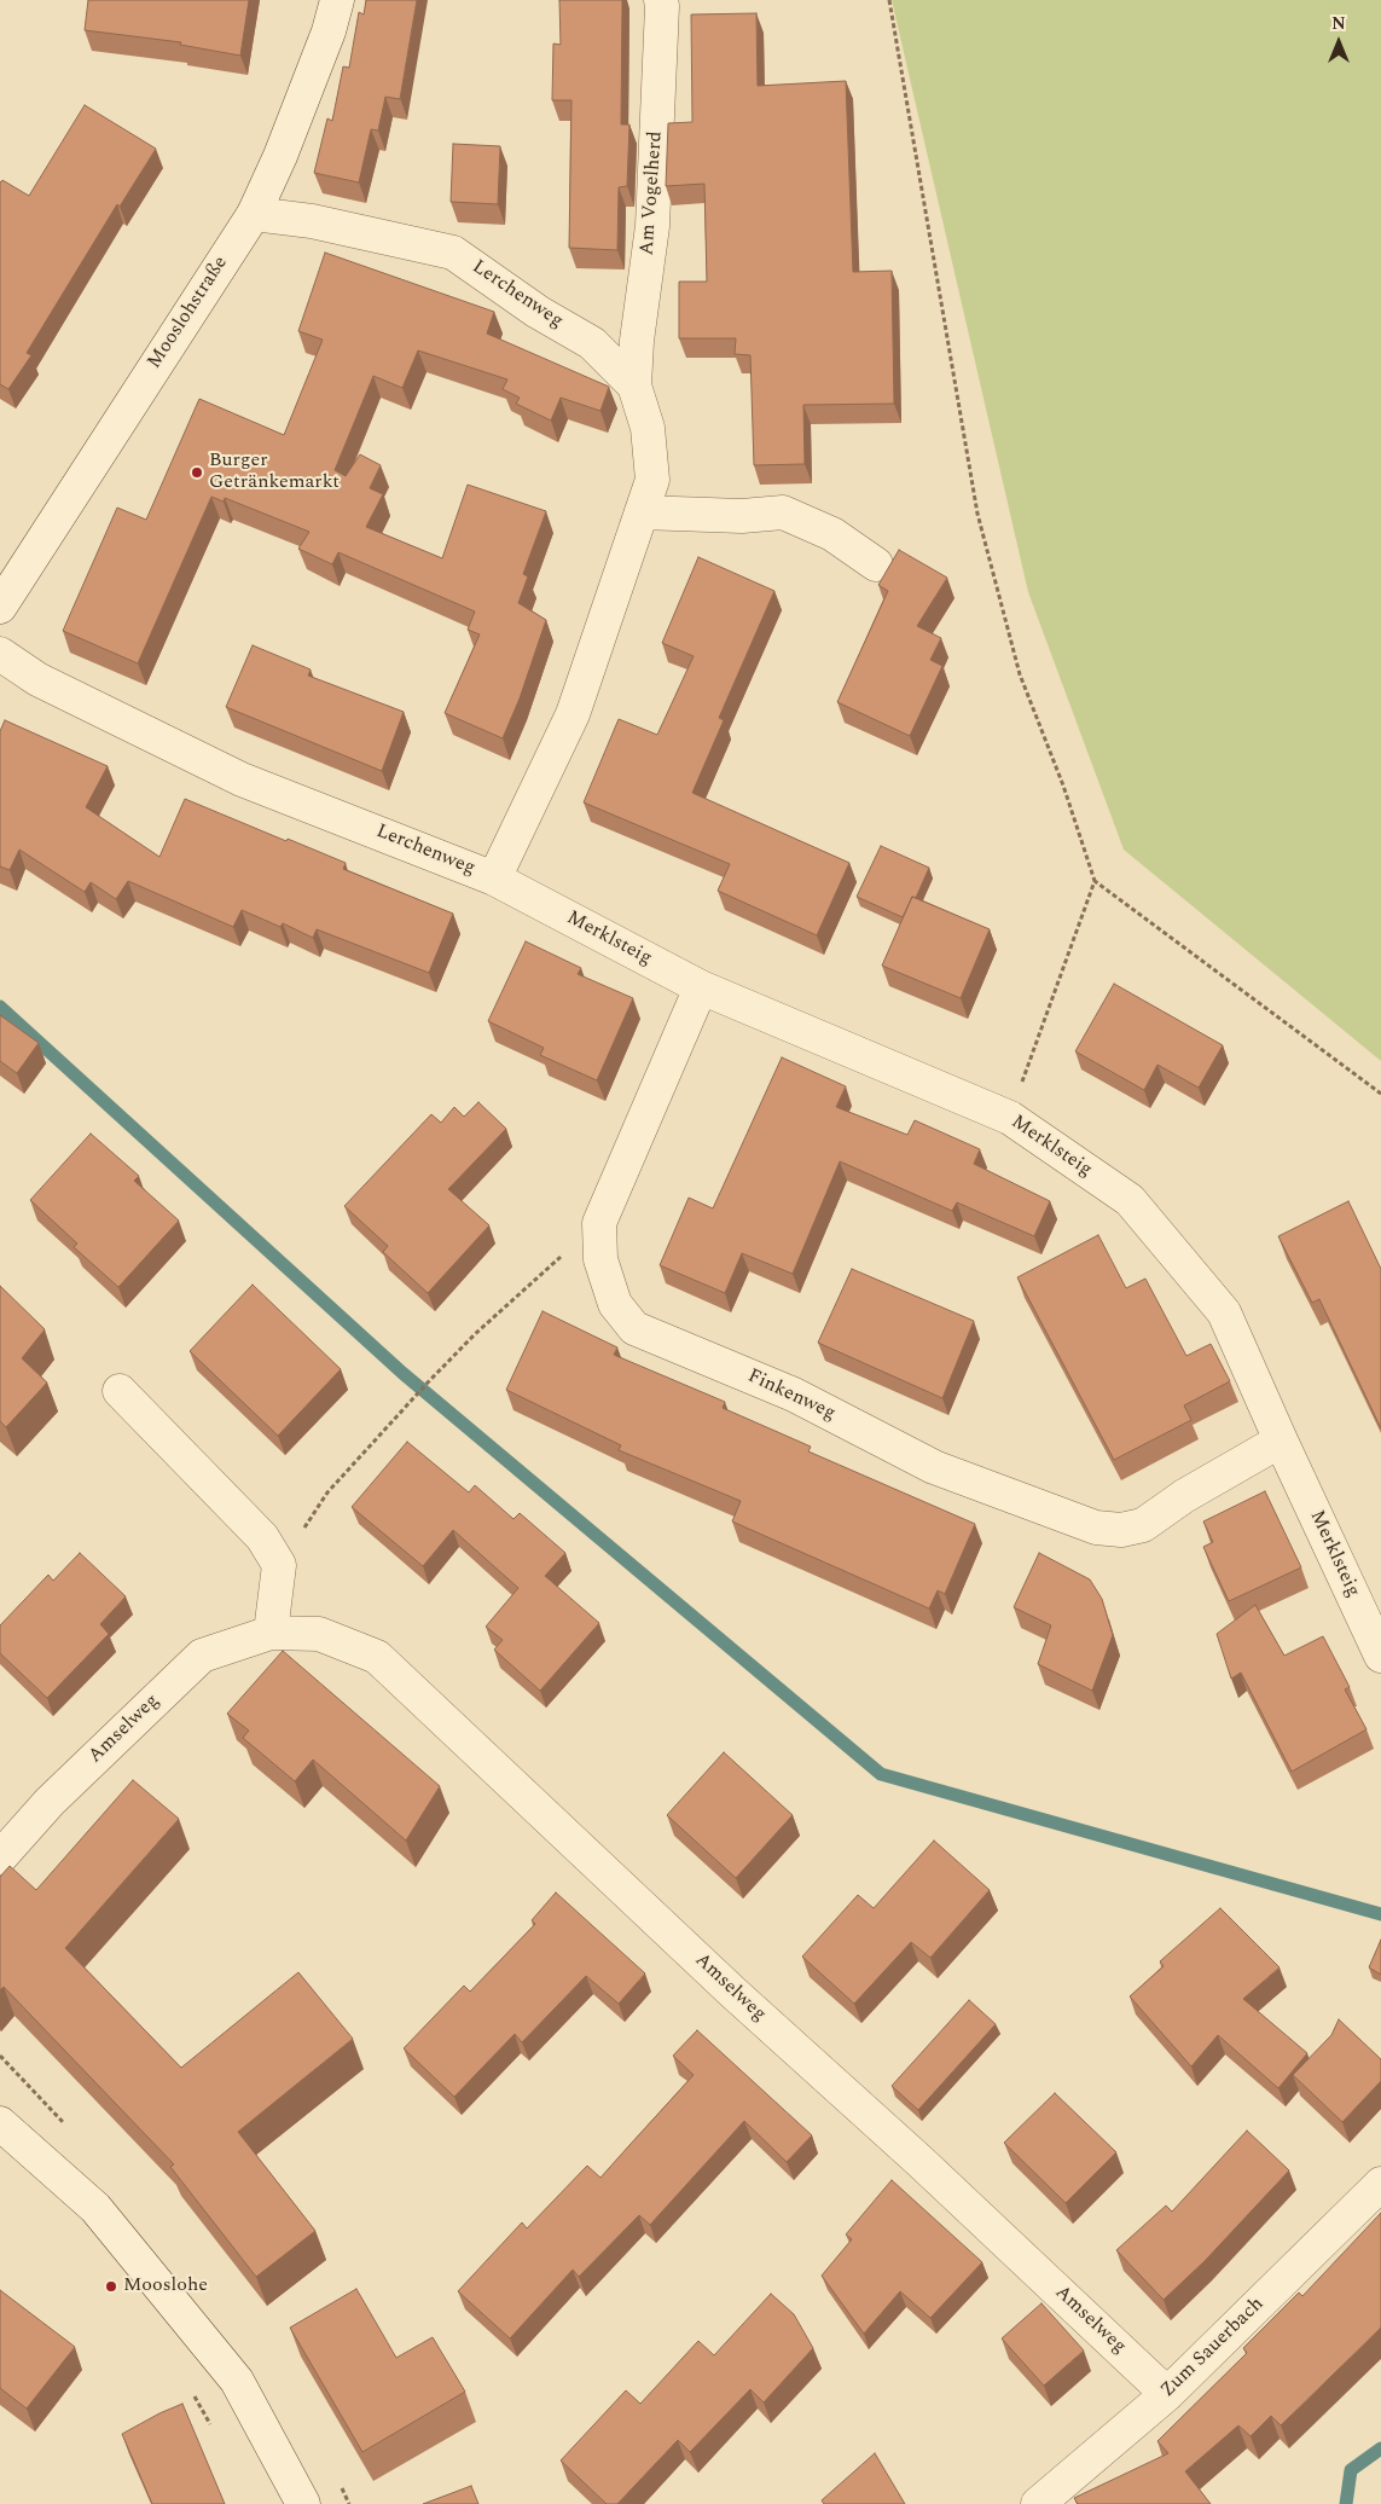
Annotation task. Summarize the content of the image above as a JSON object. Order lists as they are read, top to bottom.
{
  "streets": {
    "street": [
      "Am Vogelherd",
      "Lerchenweg",
      "Mooslohstraße",
      "Merklsteig",
      "Finkenweg",
      "Amselweg",
      "Zum Sauerbach"
    ]
  },
  "crossings": [
    ["Am Vogelherd", "Lerchenweg"],
    ["Lerchenweg", "Mooslohstraße"],
    ["Lerchenweg", "Merklsteig"],
    ["Merklsteig", "Finkenweg"],
    ["Amselweg", "Zum Sauerbach"]
  ],
  "places": ["Burger Getränkemarkt", "Mooslohe"],
  "north": "top"
}
